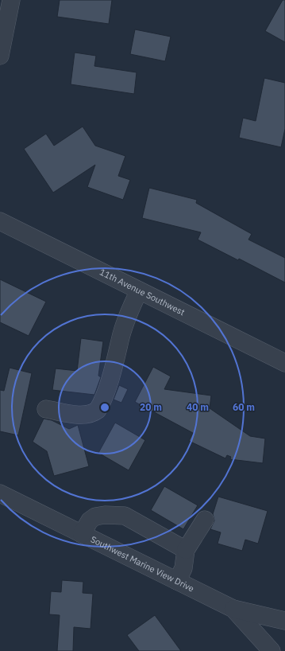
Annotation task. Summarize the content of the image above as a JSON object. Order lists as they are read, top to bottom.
{
  "streets": {
    "street": ["11th Avenue Southwest", "Southwest Marine View Drive"]
  },
  "rings": ["20 m", "40 m", "60 m"]
}
